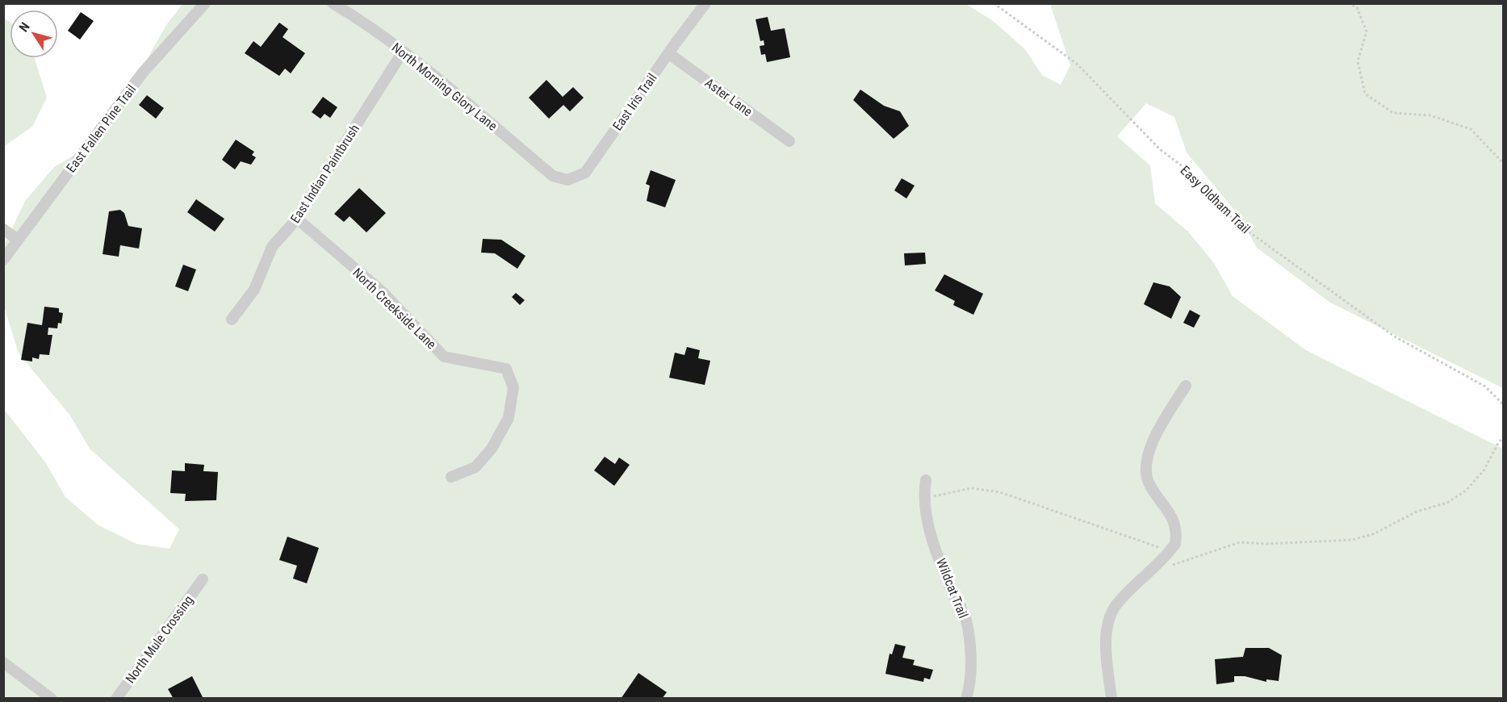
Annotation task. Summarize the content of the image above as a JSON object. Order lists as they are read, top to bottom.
{
  "streets": {
    "street": [
      "North Morning Glory Lane",
      "Aster Lane",
      "East Iris Trail",
      "East Fallen Pine Trail",
      "East Indian Paintbrush",
      "North Creekside Lane",
      "Wildcat Trail",
      "North Mule Crossing"
    ],
    "path": ["Easy Oldham Trail"]
  },
  "crossings": [
    ["North Morning Glory Lane", "East Iris Trail"],
    ["North Morning Glory Lane", "East Indian Paintbrush"],
    ["Aster Lane", "East Iris Trail"],
    ["East Indian Paintbrush", "North Creekside Lane"]
  ],
  "north": "top left"
}
